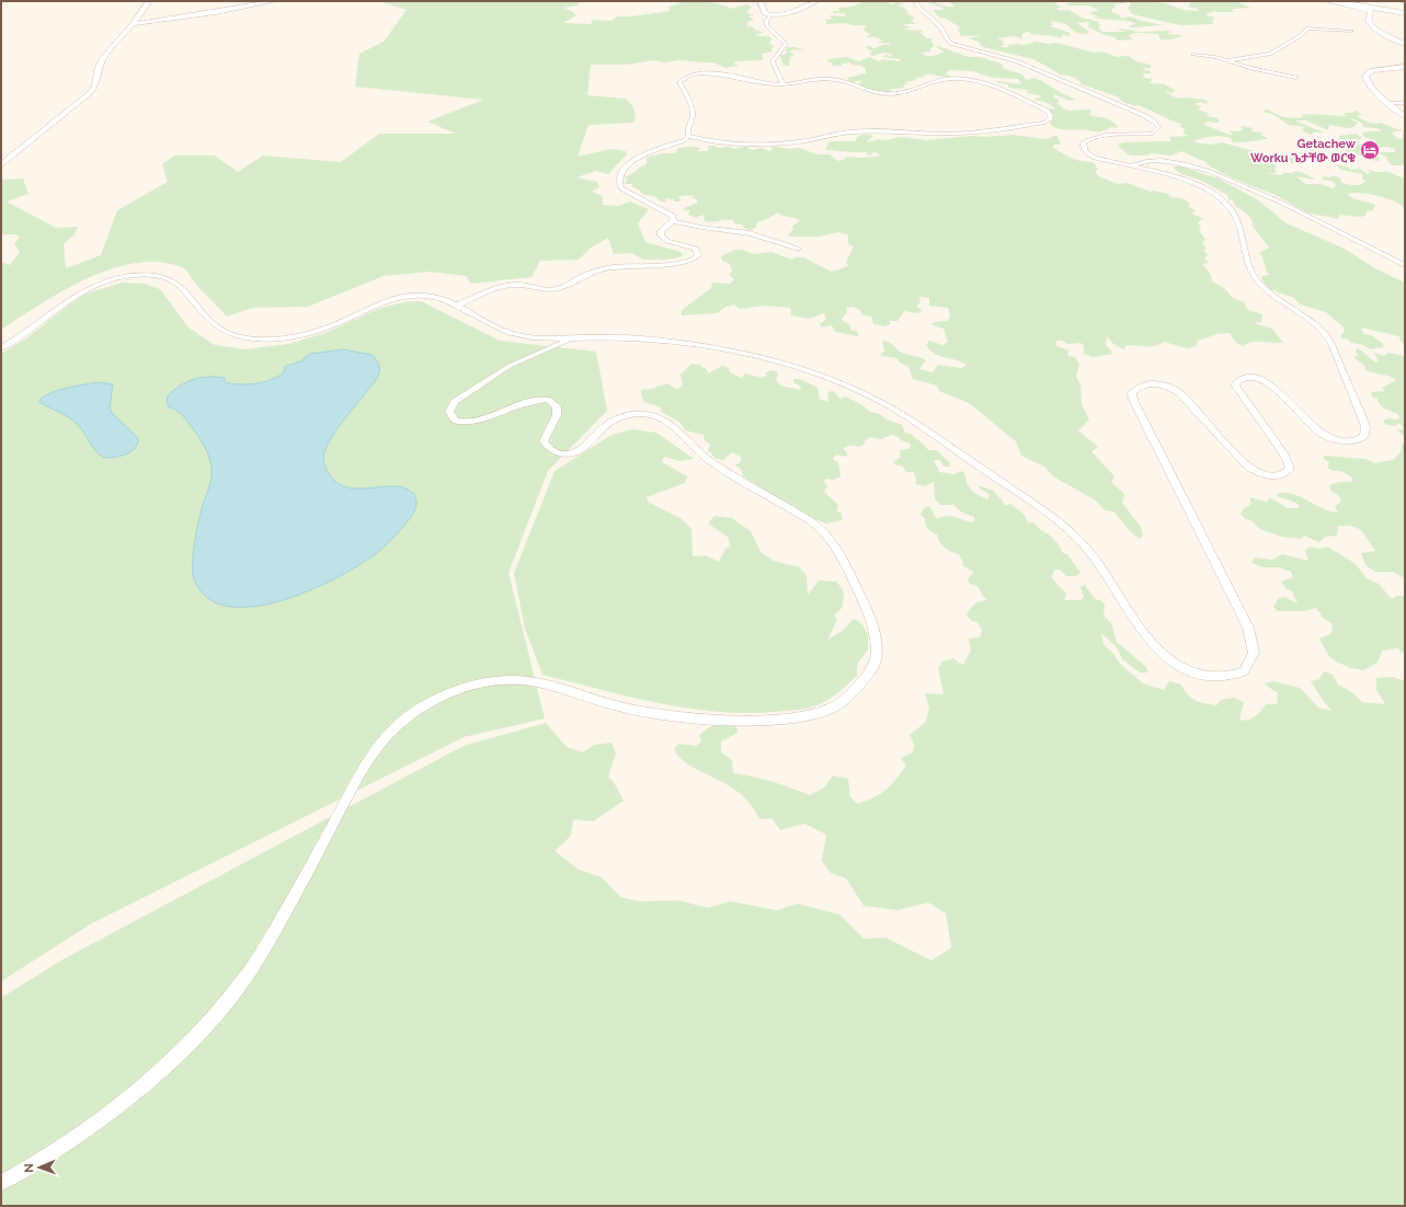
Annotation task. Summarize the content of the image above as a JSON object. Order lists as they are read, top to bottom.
{
  "places": {
    "hotel": ["Getachew Worku ጌታቸው ወርቁ"]
  },
  "north": "left"
}
